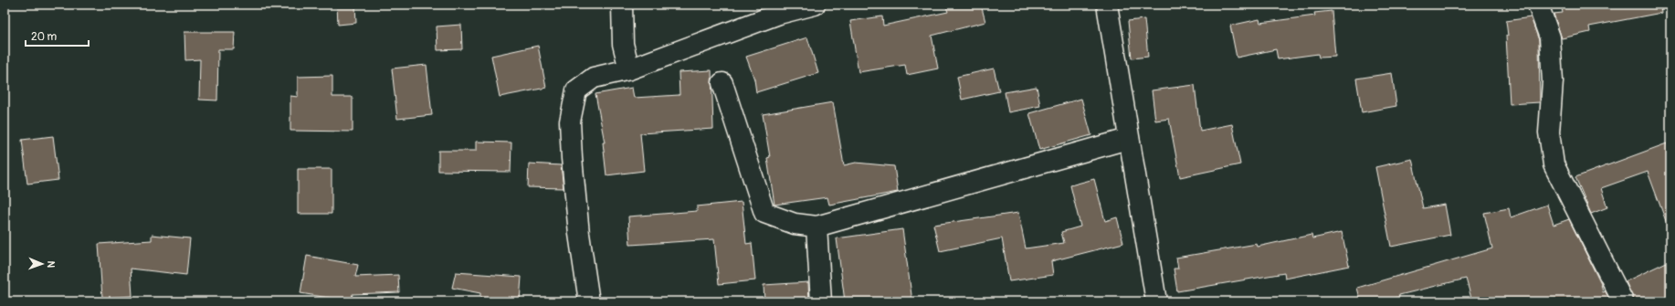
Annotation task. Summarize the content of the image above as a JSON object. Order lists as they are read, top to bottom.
{
  "scale_bar": "20 m",
  "north": "right"
}
